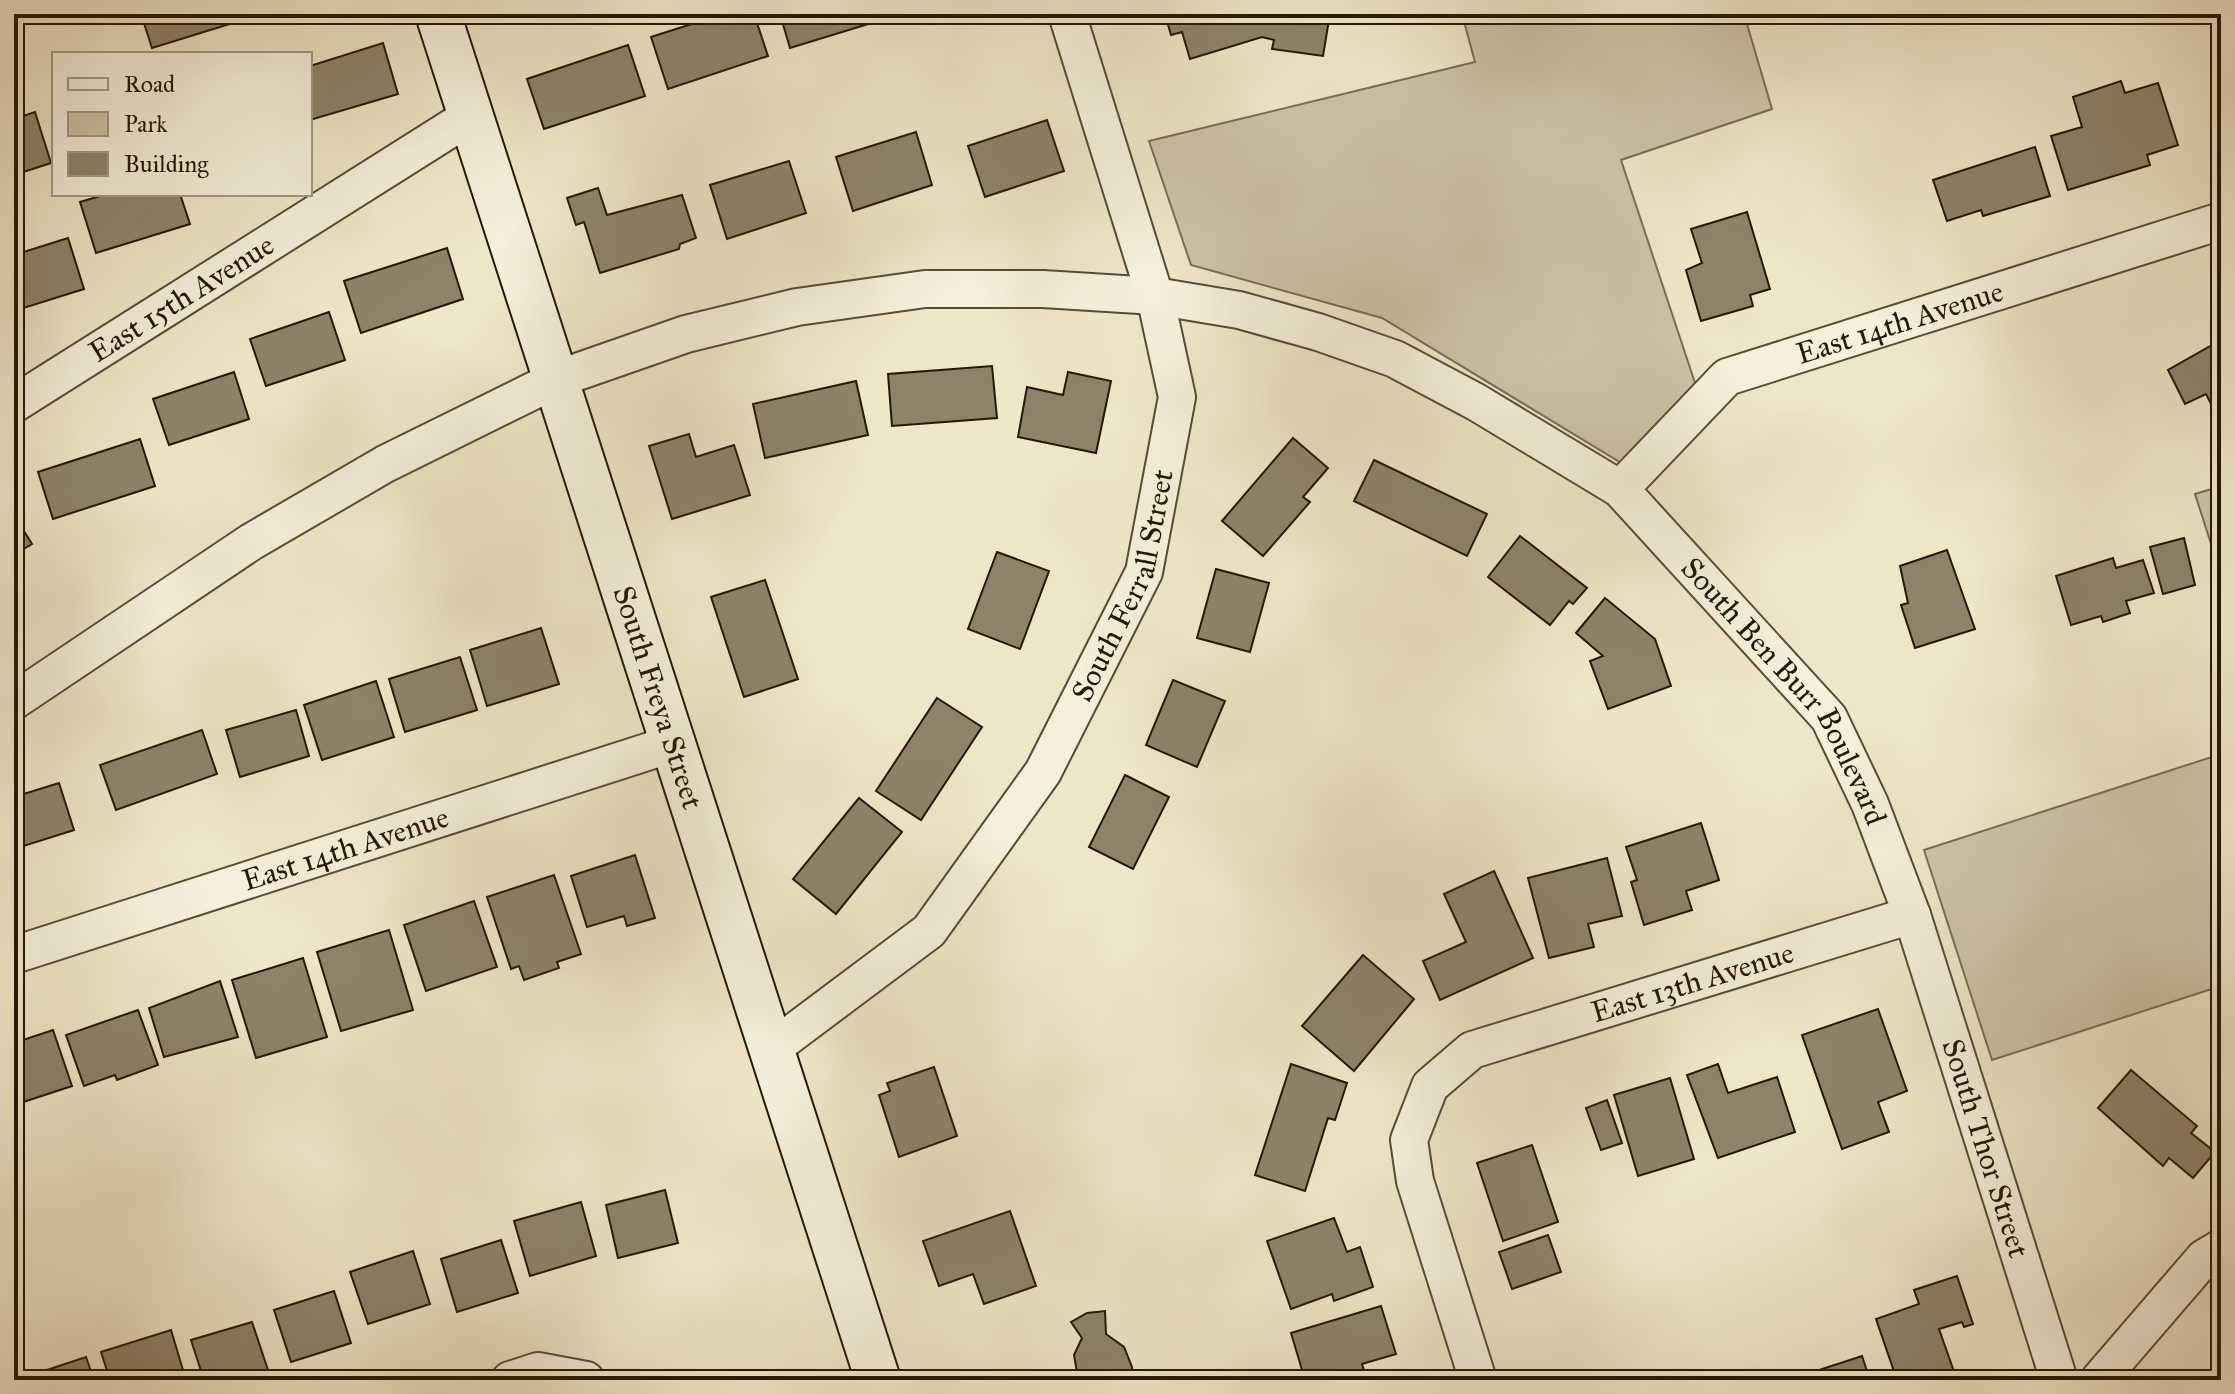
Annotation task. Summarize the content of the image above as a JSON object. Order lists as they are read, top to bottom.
{
  "streets": {
    "main road": ["South Freya Street"],
    "street": [
      "East 15th Avenue",
      "East 14th Avenue",
      "South Ferrall Street",
      "South Ben Burr Boulevard",
      "East 13th Avenue",
      "South Thor Street"
    ]
  },
  "crossings": [
    ["East 15th Avenue", "South Freya Street"],
    ["East 14th Avenue", "South Ben Burr Boulevard"],
    ["East 14th Avenue", "South Freya Street"],
    ["South Ferrall Street", "South Ben Burr Boulevard"],
    ["South Ferrall Street", "South Freya Street"],
    ["South Ben Burr Boulevard", "South Freya Street"],
    ["South Ben Burr Boulevard", "East 13th Avenue"],
    ["South Ben Burr Boulevard", "South Thor Street"],
    ["East 13th Avenue", "South Thor Street"]
  ],
  "legend": ["Road", "Park", "Building"]
}
